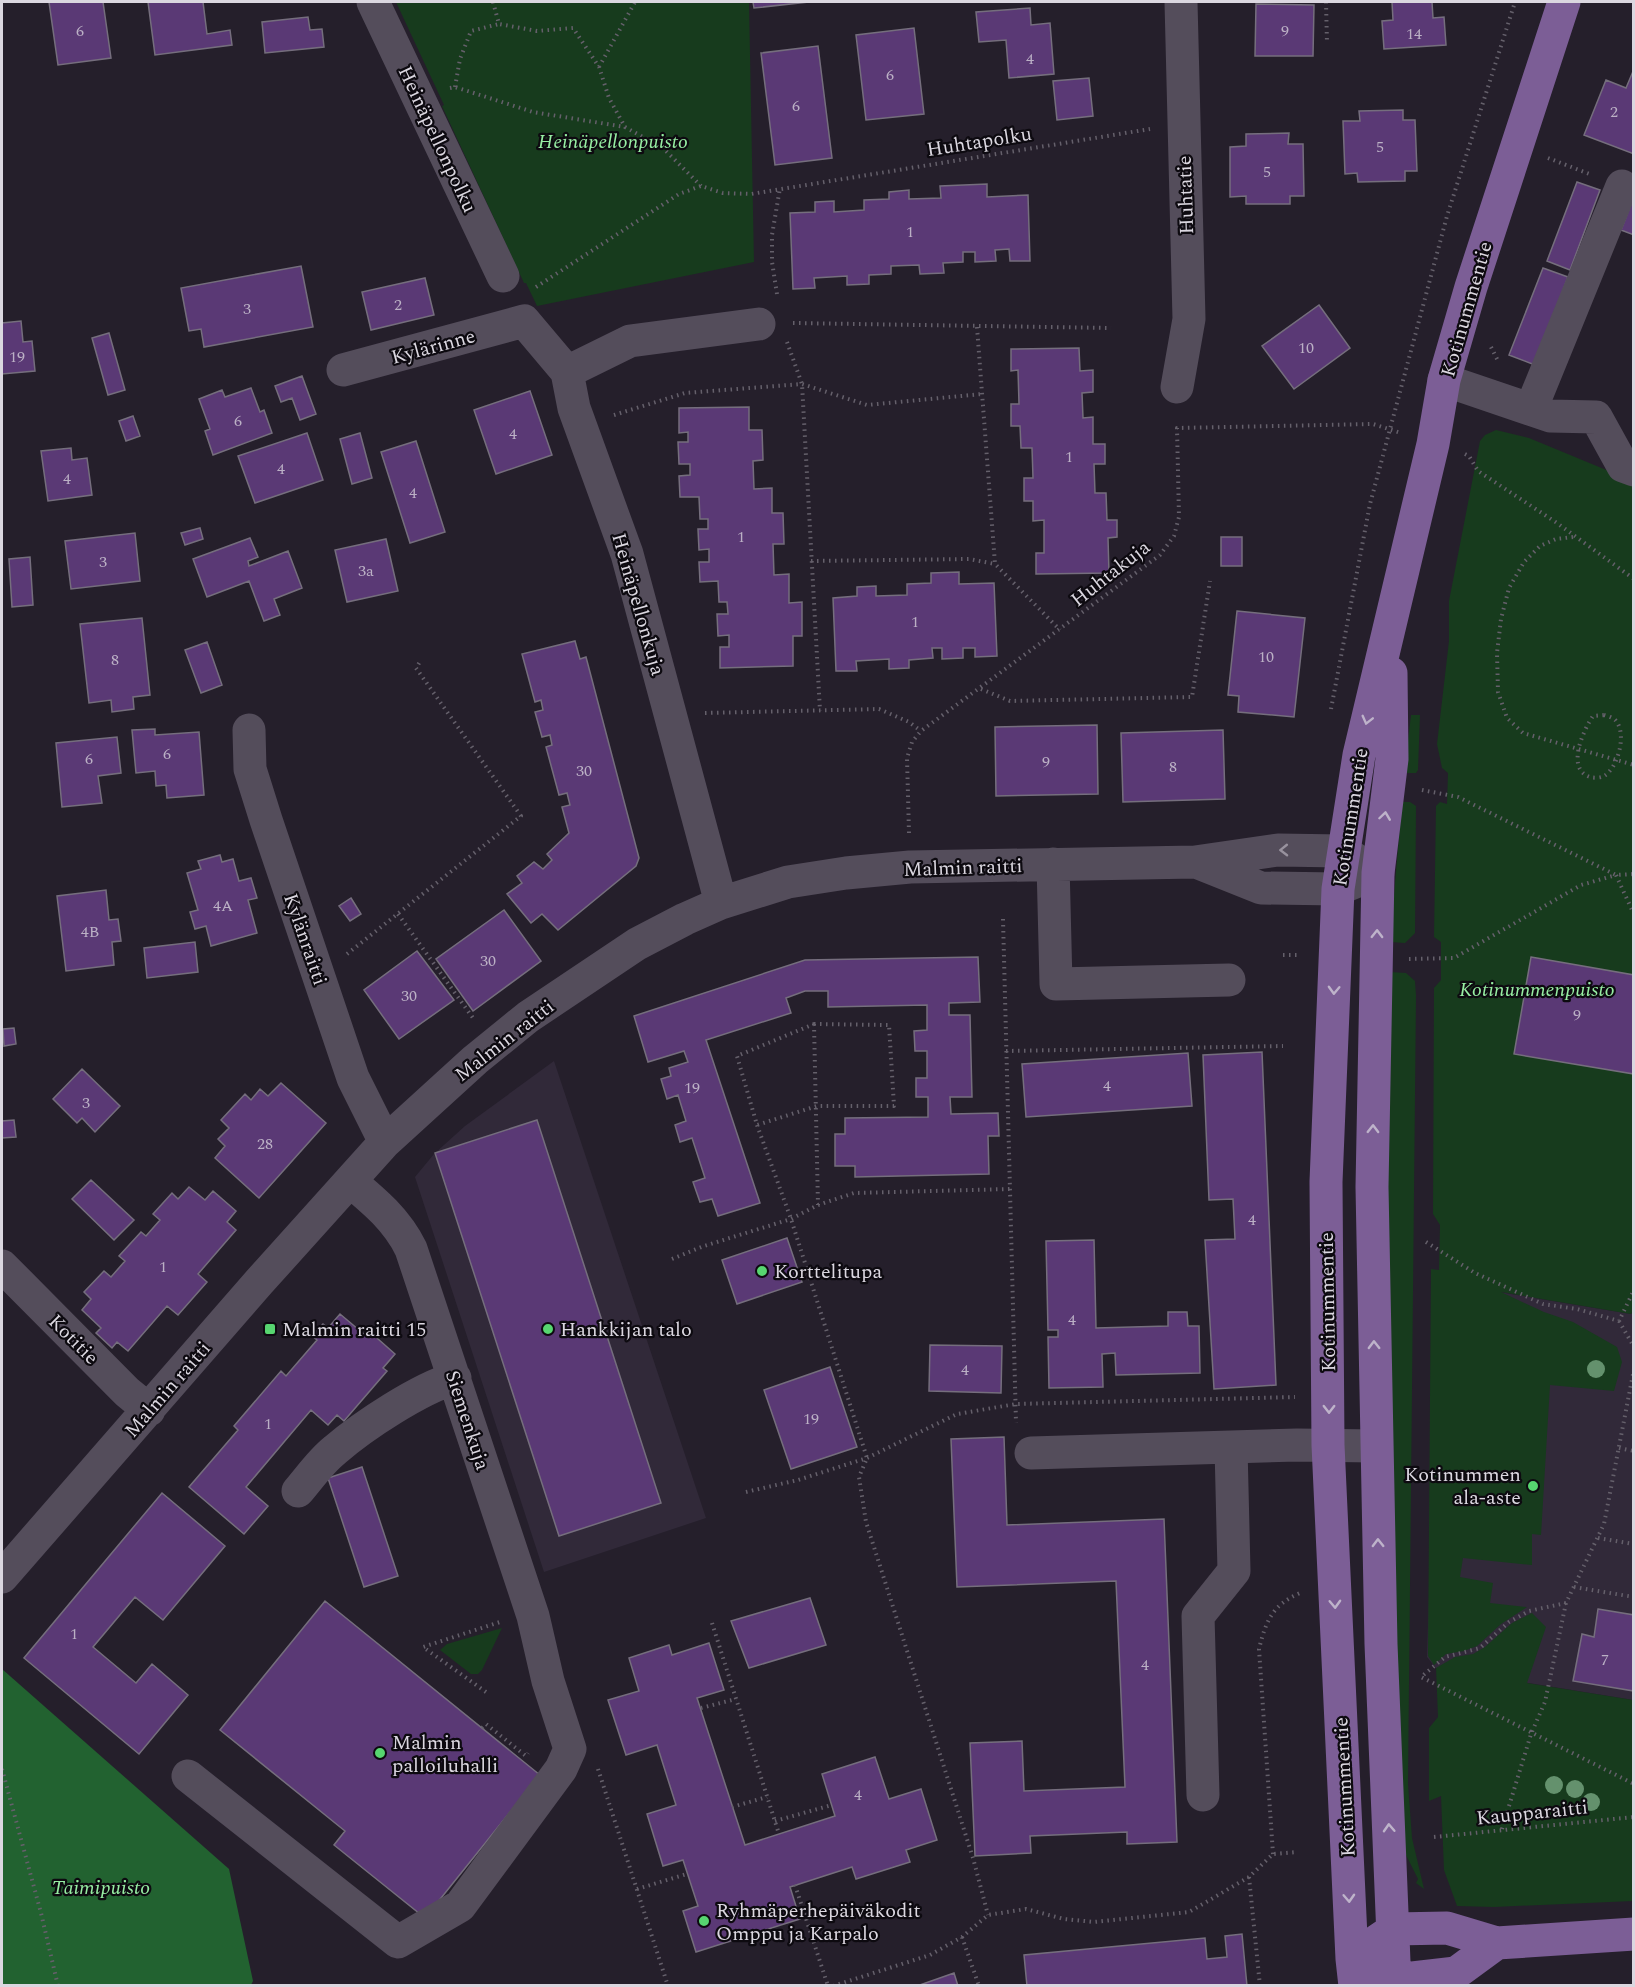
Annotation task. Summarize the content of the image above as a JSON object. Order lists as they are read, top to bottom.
{
  "streets": {
    "main road": ["Kotinummentie"],
    "street": [
      "Heinäpellonpolku",
      "Huhtatie",
      "Kylärinne",
      "Heinäpellonkuja",
      "Malmin raitti",
      "Kylänraitti",
      "Kotitie",
      "Siemenkuja"
    ],
    "path": ["Huhtapolku", "Huhtakuja", "Kaupparaitti"]
  },
  "crossings": [
    ["Huhtapolku", "Huhtatie"],
    ["Kotinummentie", "Malmin raitti"],
    ["Kylärinne", "Heinäpellonkuja"],
    ["Heinäpellonkuja", "Malmin raitti"],
    ["Malmin raitti", "Kylänraitti"],
    ["Malmin raitti", "Kotitie"],
    ["Malmin raitti", "Siemenkuja"]
  ],
  "parks": ["Heinäpellonpuisto", "Kotinummenpuisto", "Taimipuisto"],
  "places": {
    "other": [
      "Korttelitupa",
      "Hankkijan talo",
      "Kotinummen ala-aste",
      "Malmin palloiluhalli",
      "Ryhmäperhepäiväkodit Omppu ja Karpalo"
    ],
    "transit": ["Malmin raitti 15"]
  },
  "house_numbers": [
    "6",
    "9",
    "14",
    "4",
    "6",
    "6",
    "2",
    "5",
    "5",
    "1",
    "2",
    "3",
    "10",
    "19",
    "6",
    "4",
    "1",
    "4",
    "4",
    "4",
    "1",
    "3",
    "3a",
    "1",
    "10",
    "8",
    "6",
    "6",
    "9",
    "8",
    "30",
    "4A",
    "4B",
    "30",
    "30",
    "9",
    "4",
    "19",
    "3",
    "28",
    "4",
    "1",
    "4",
    "4",
    "19",
    "1",
    "1",
    "7",
    "4",
    "4"
  ]
}
